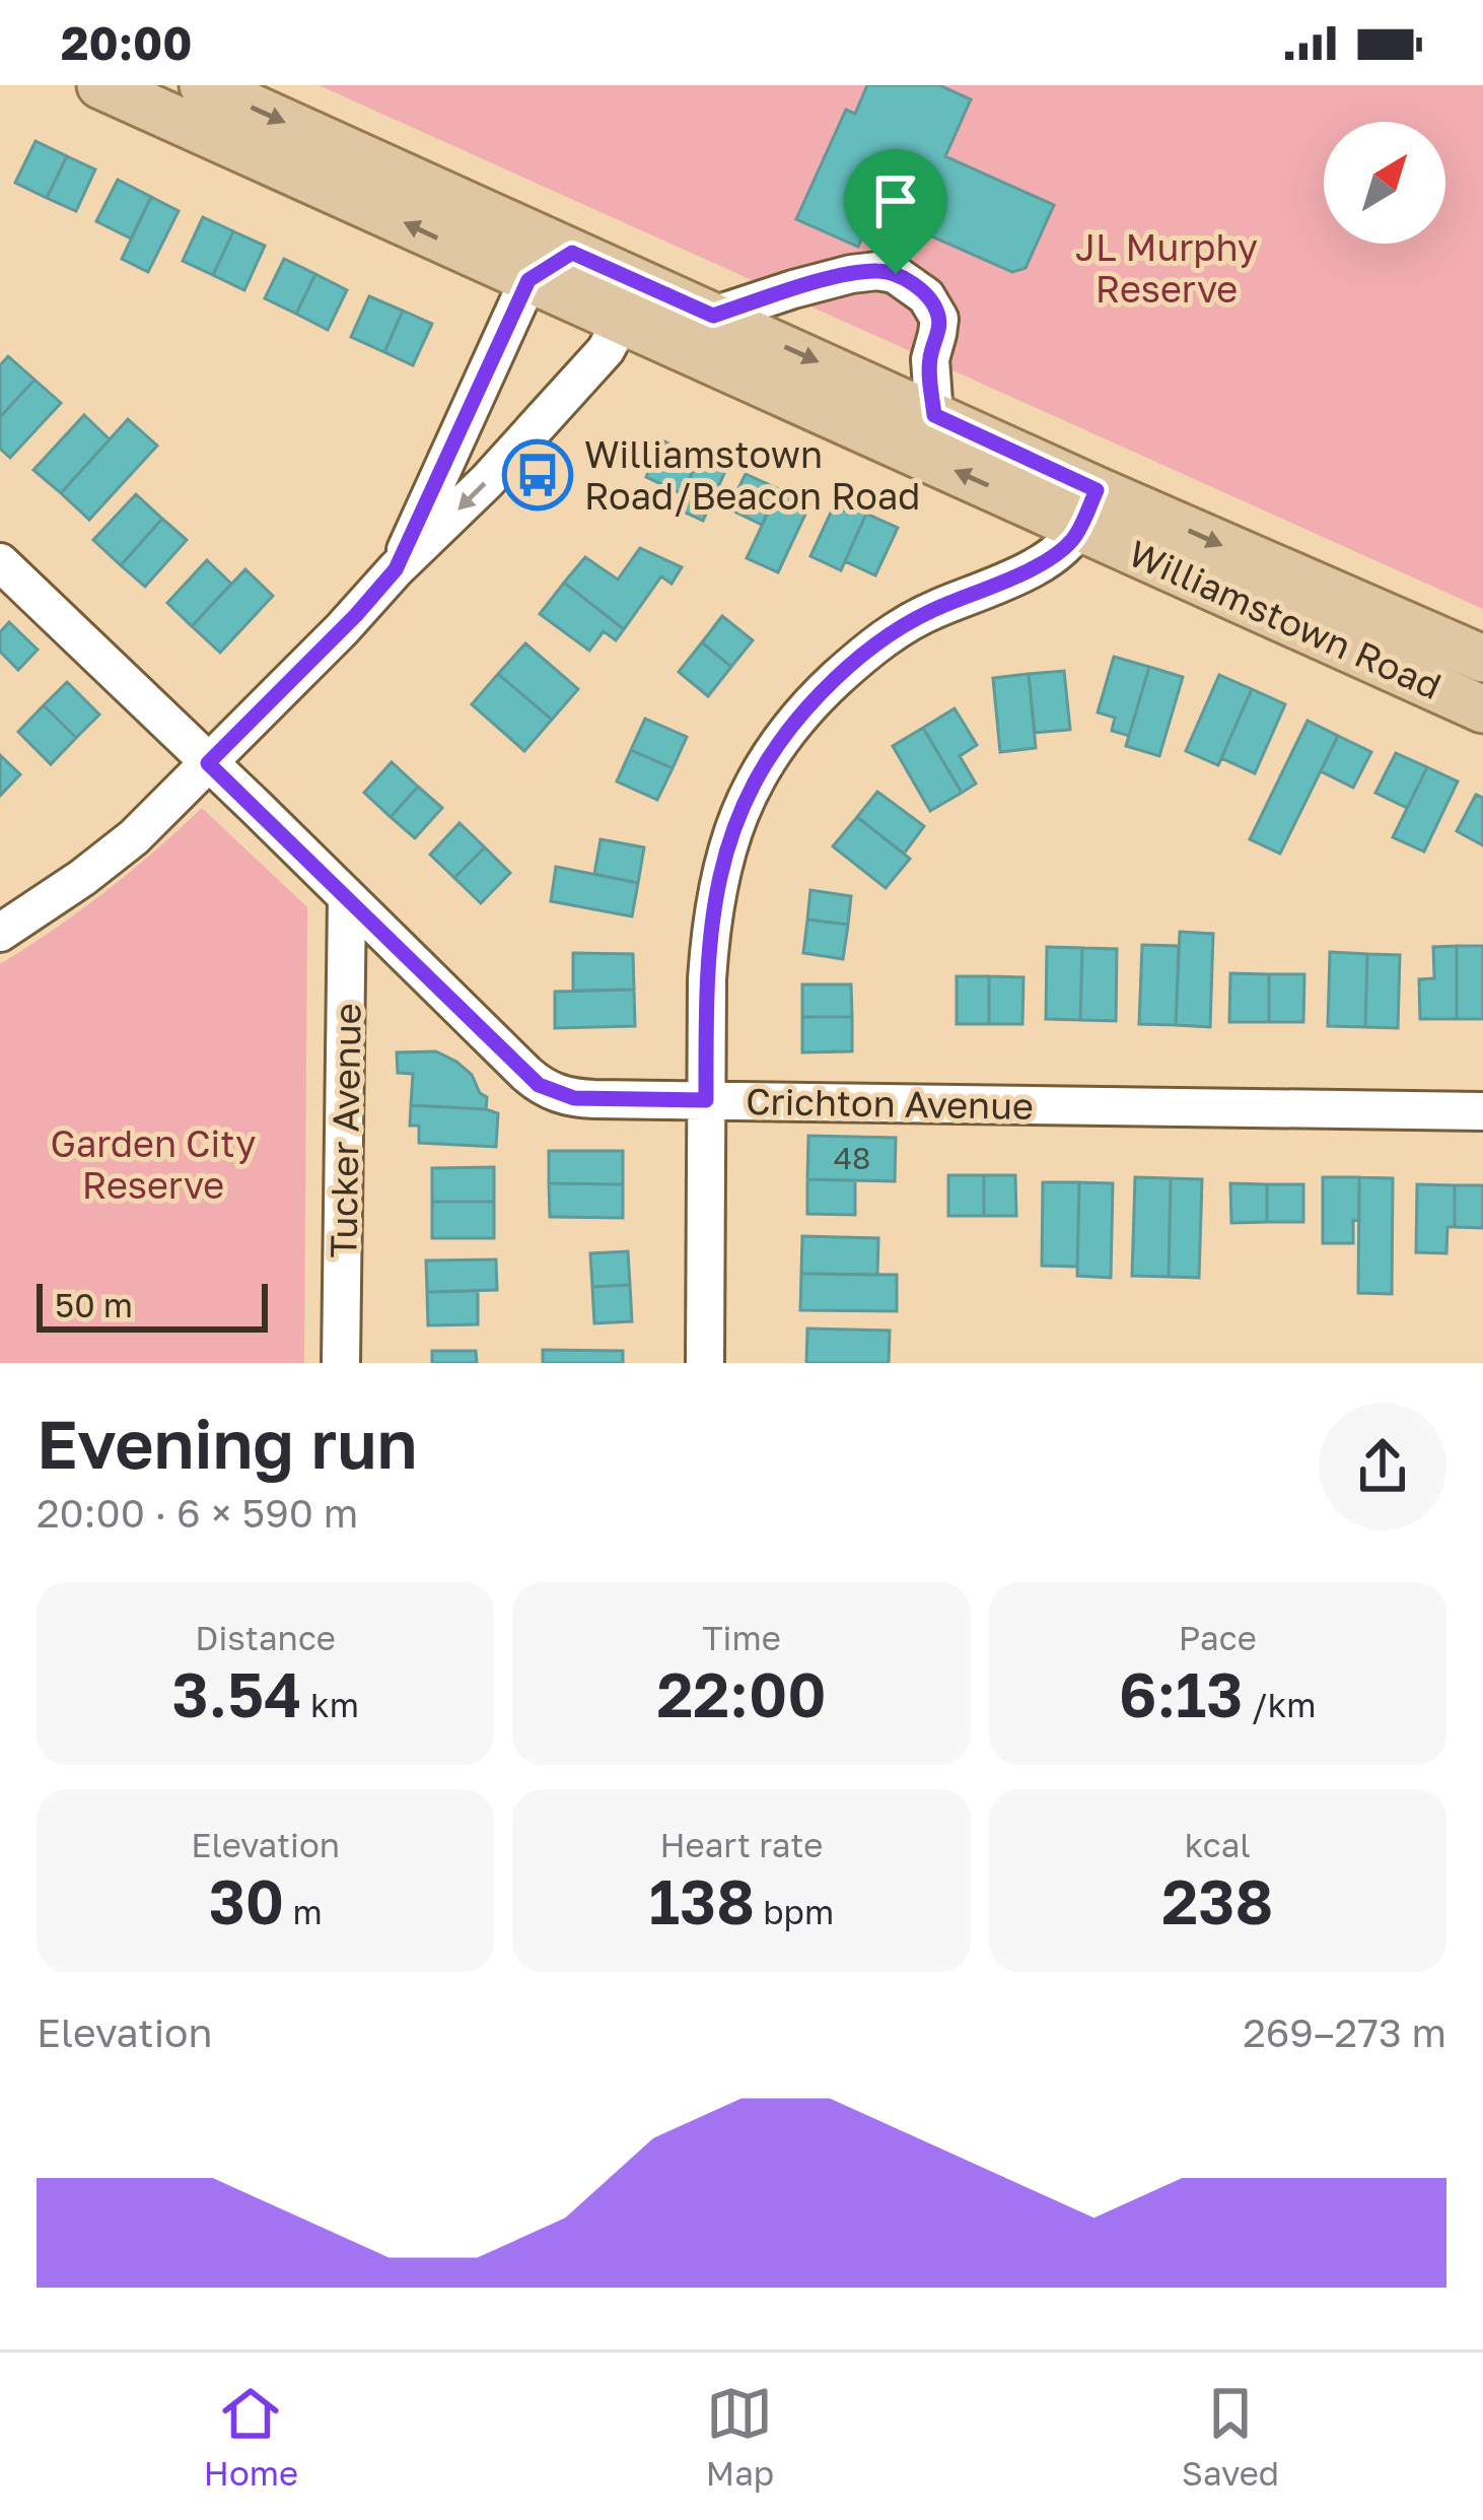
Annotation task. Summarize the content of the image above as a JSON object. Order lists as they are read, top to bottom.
{
  "streets": {
    "main road": ["Williamstown Road"],
    "street": ["Crichton Avenue", "Tucker Avenue"]
  },
  "crossings": [
    ["Crichton Avenue", "Tucker Avenue"]
  ],
  "parks": ["JL Murphy Reserve", "Garden City Reserve"],
  "places": {
    "bus stop": ["Williamstown Road/Beacon Road"]
  },
  "house_numbers": ["48"],
  "scale_bar": "50 m",
  "north": "top right",
  "page": {
    "status": "20:00",
    "scale": "50 m",
    "heading": ["Evening run", "20:00 · 6 × 590 m"],
    "stats": [
      ["Distance", "3.54 km"],
      ["Time", "22:00"],
      ["Pace", "6:13 /km"],
      ["Elevation", "30 m"],
      ["Heart rate", "138 bpm"],
      ["kcal", "238"]
    ],
    "chart": ["Elevation", "269–273 m"],
    "tabs": ["Home", "Map", "Saved"]
  }
}
